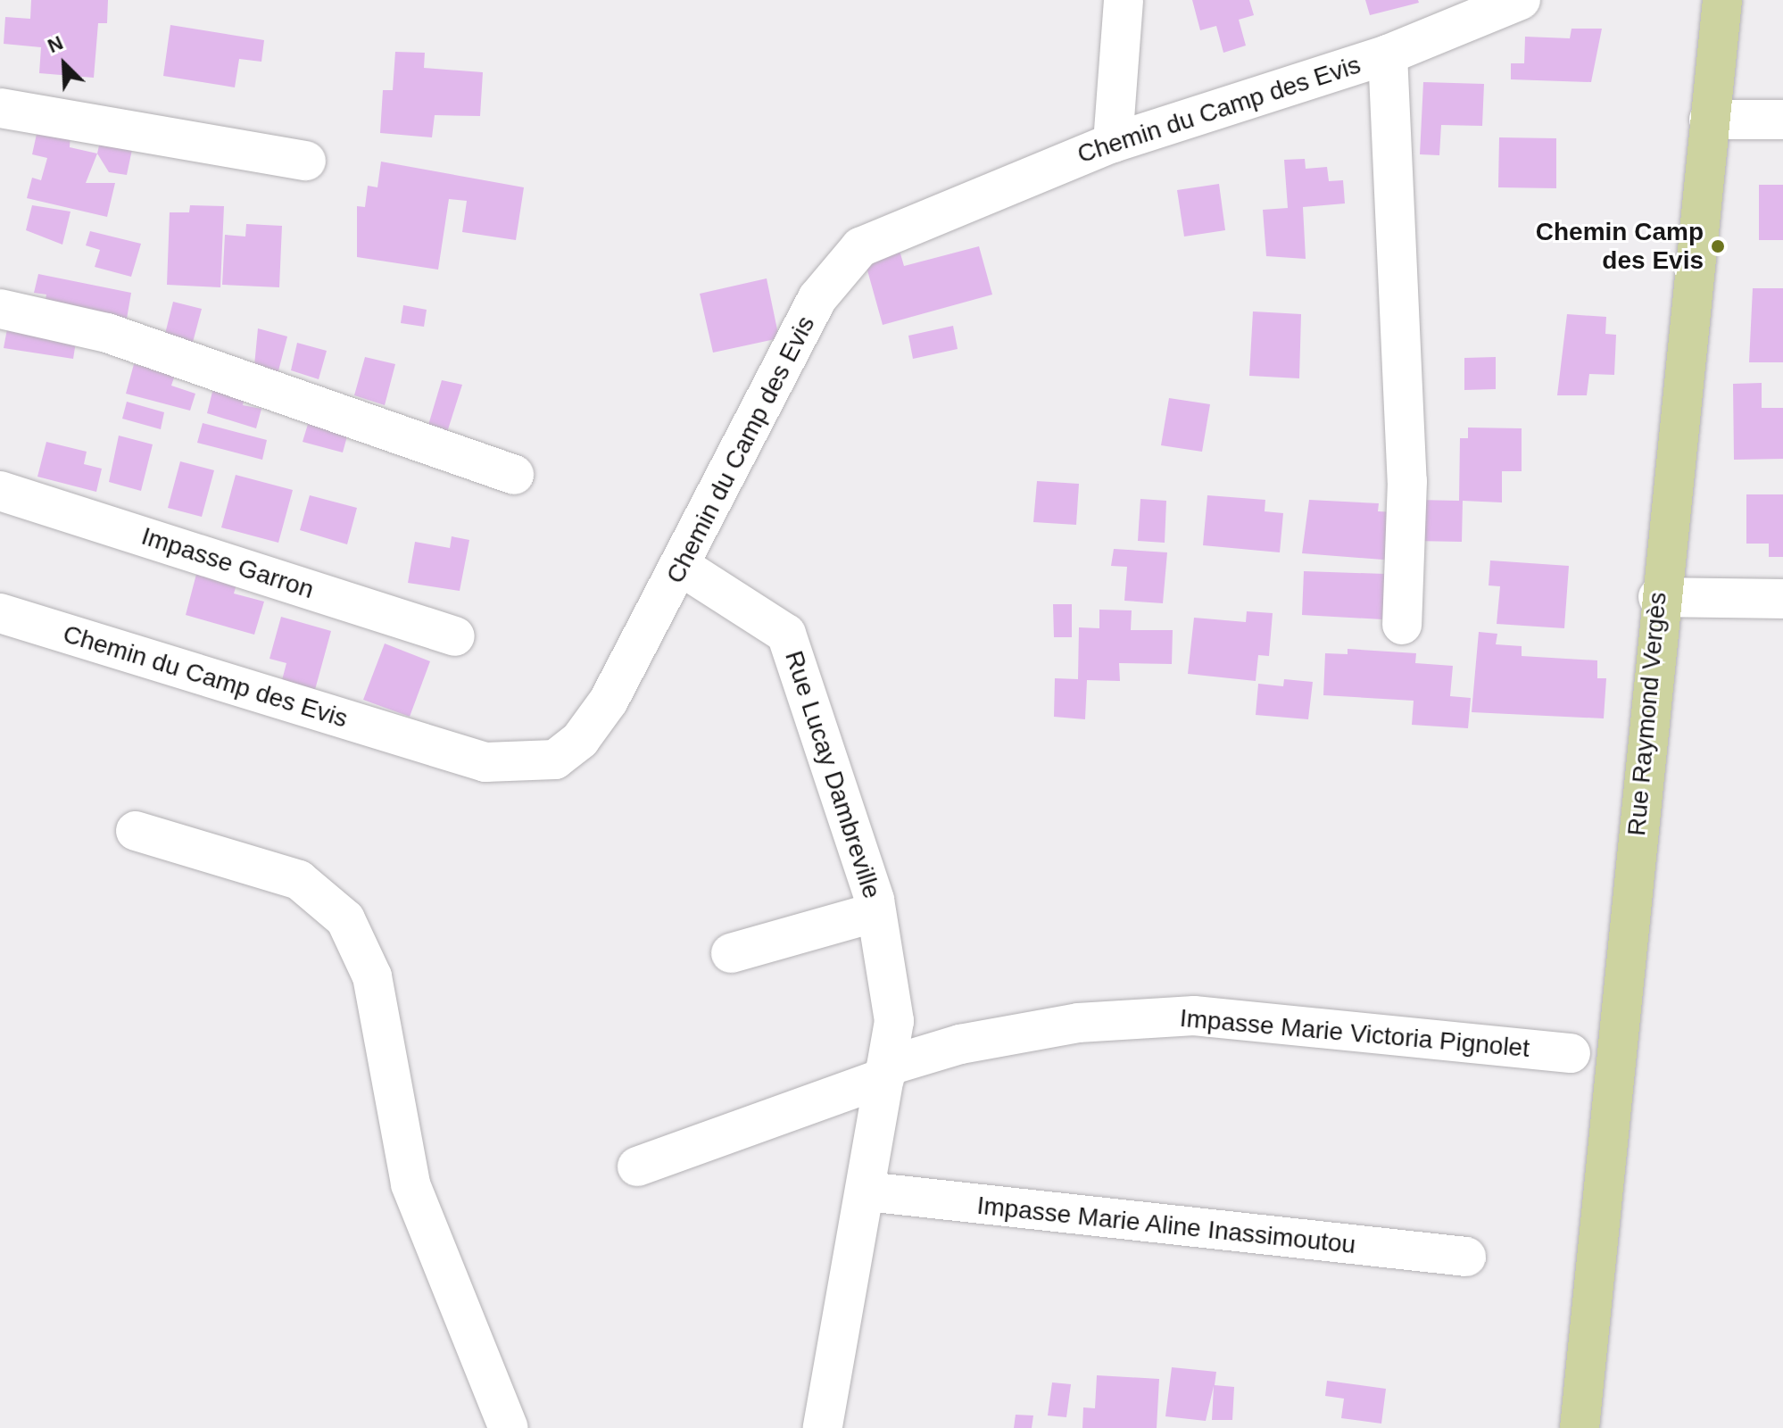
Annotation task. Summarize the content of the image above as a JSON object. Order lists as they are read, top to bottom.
{
  "streets": {
    "main road": ["Rue Raymond Vergès"],
    "street": [
      "Chemin du Camp des Evis",
      "Impasse Garron",
      "Rue Lucay Dambreville",
      "Impasse Marie Victoria Pignolet",
      "Impasse Marie Aline Inassimoutou"
    ]
  },
  "crossings": [
    ["Chemin du Camp des Evis", "Rue Lucay Dambreville"],
    ["Rue Lucay Dambreville", "Impasse Marie Victoria Pignolet"],
    ["Rue Lucay Dambreville", "Impasse Marie Aline Inassimoutou"]
  ],
  "places": ["Chemin Camp des Evis"],
  "north": "top left"
}
